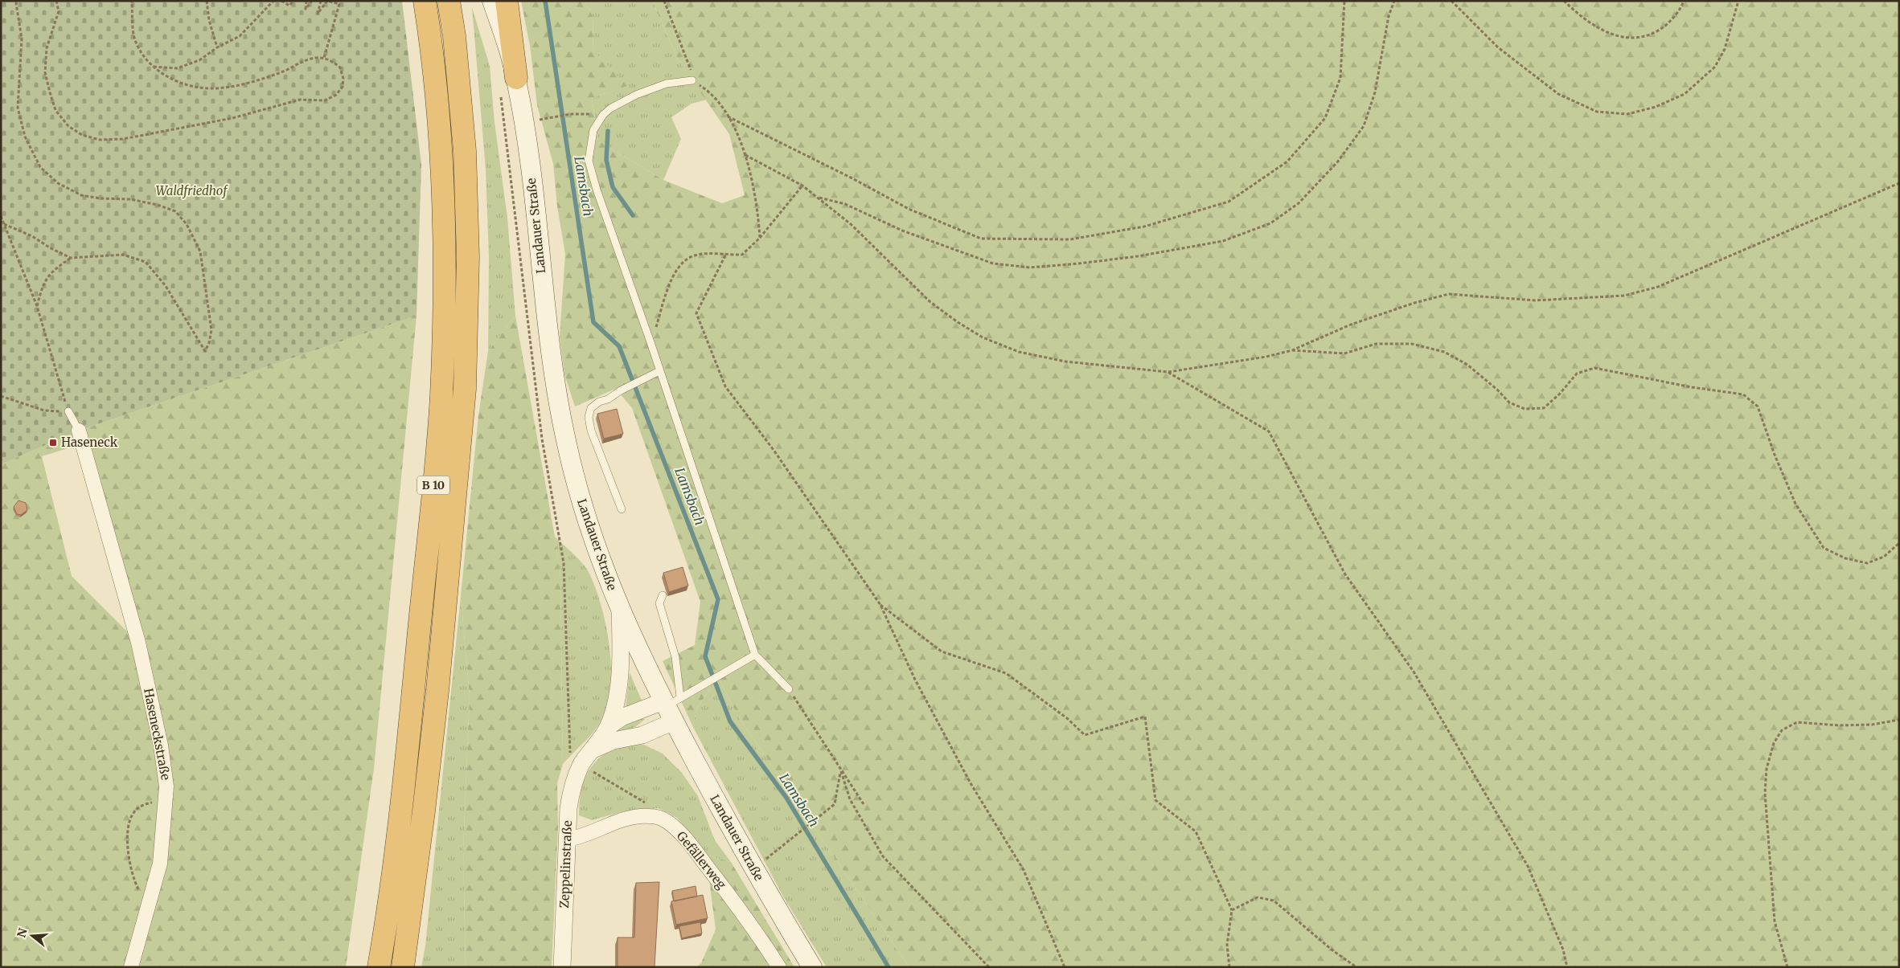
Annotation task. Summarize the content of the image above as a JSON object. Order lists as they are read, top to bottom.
{
  "streets": {
    "highway": ["B 10"],
    "main road": ["Landauer Straße"],
    "street": ["Haseneckstraße", "Gefällerweg", "Zeppelinstraße"]
  },
  "water": ["Lamsbach"],
  "parks": ["Waldfriedhof"],
  "places": {
    "transit": ["Haseneck"]
  },
  "north": "left"
}
